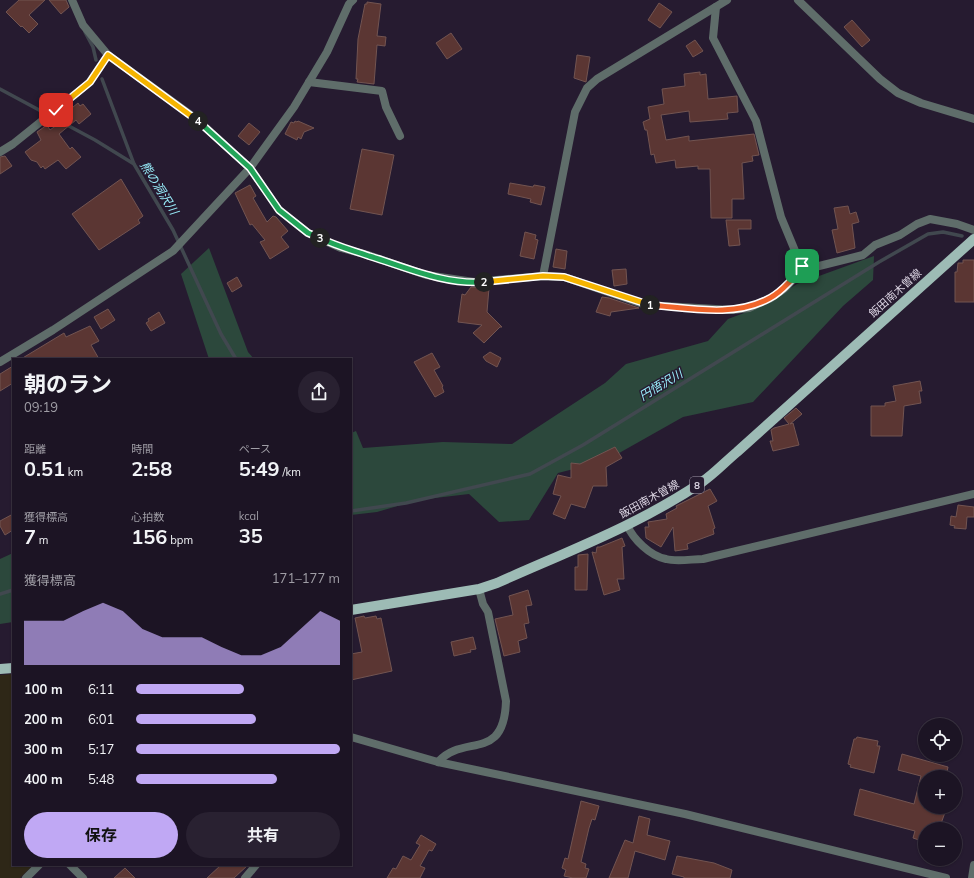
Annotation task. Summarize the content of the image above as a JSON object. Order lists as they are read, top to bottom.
{
  "streets": {
    "main road": ["飯田南木曽線", "8"]
  },
  "water": ["熊の洞沢川", "円悟沢川"],
  "page": {
    "pins": [
      "4",
      "3",
      "2",
      "1"
    ],
    "heading": ["朝のラン", "09:19"],
    "stats": [
      ["距離", "0.51 km"],
      ["時間", "2:58"],
      ["ペース", "5:49 /km"],
      ["獲得標高", "7 m"],
      ["心拍数", "156 bpm"],
      ["kcal", "35"]
    ],
    "chart": ["獲得標高", "171–177 m"],
    "list": [
      {
        "name": "100 m",
        "note": "6:11"
      },
      {
        "name": "200 m",
        "note": "6:01"
      },
      {
        "name": "300 m",
        "note": "5:17"
      },
      {
        "name": "400 m",
        "note": "5:48"
      }
    ],
    "map_buttons": ["+", "−"],
    "buttons": ["保存", "共有"]
  }
}
